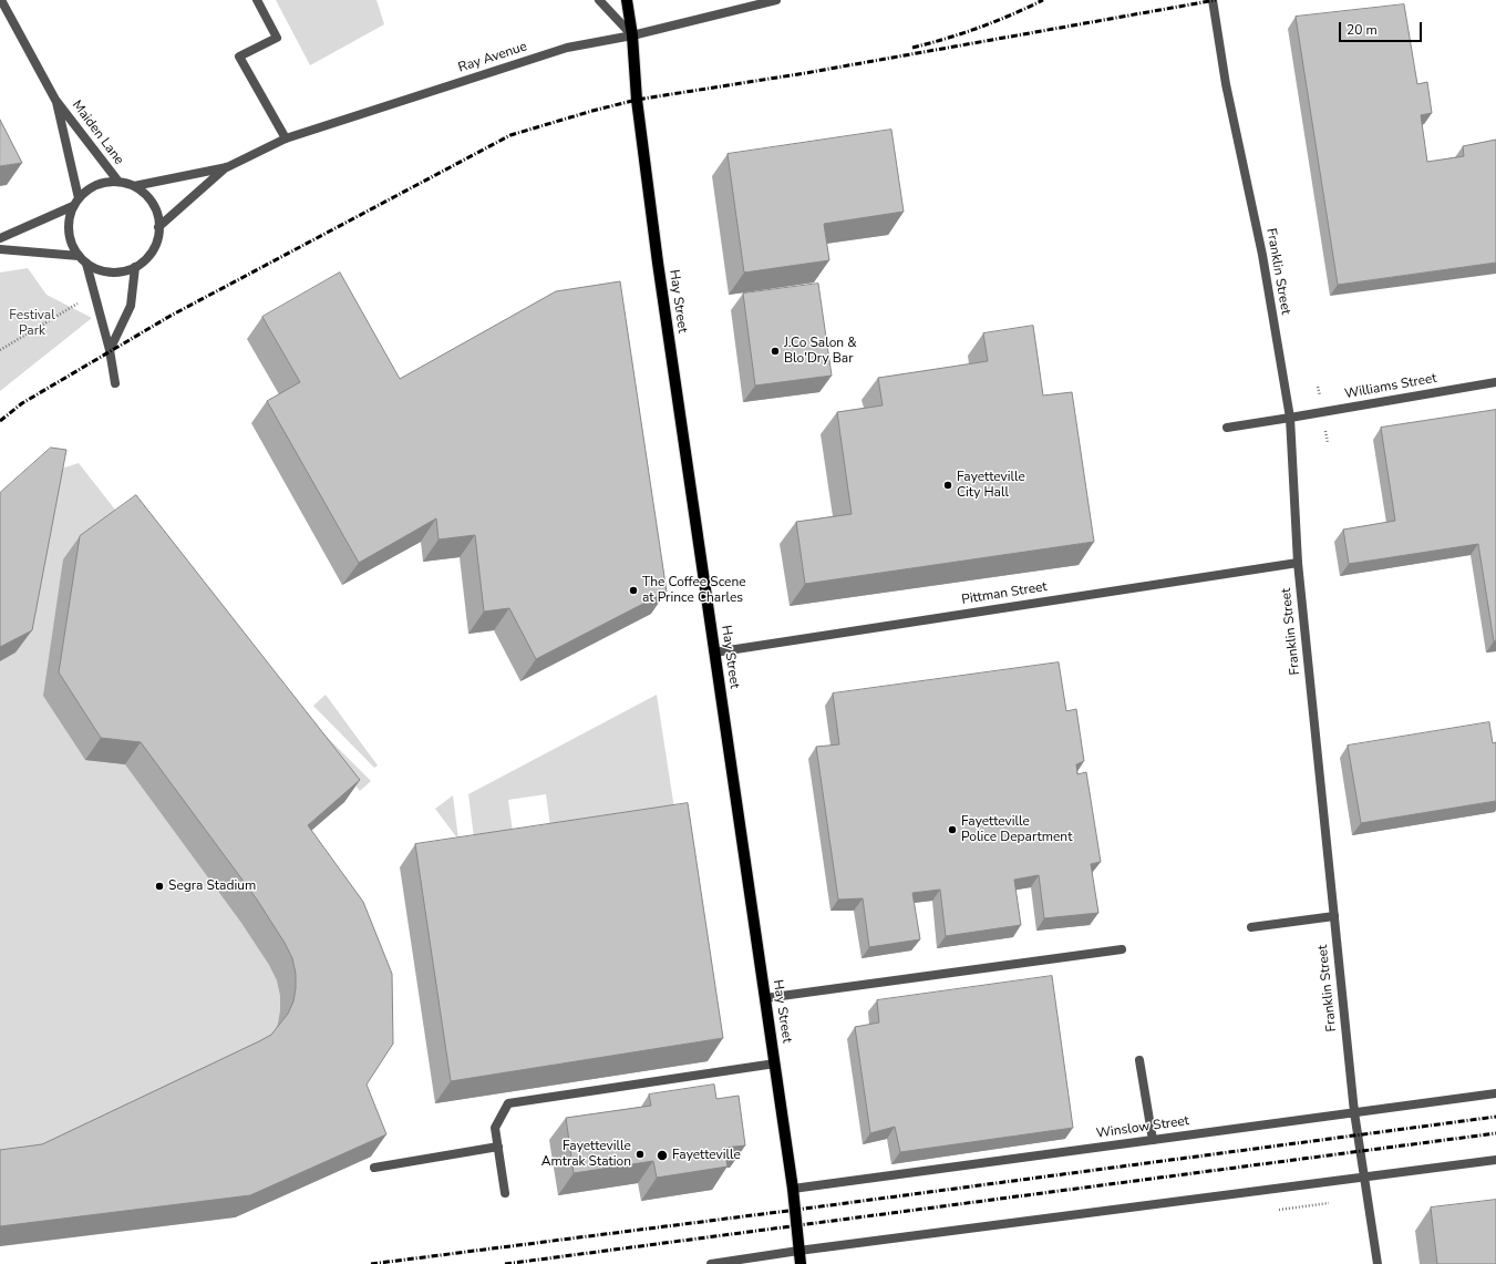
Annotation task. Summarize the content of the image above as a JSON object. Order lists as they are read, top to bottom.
{
  "streets": {
    "main road": ["Hay Street"],
    "street": [
      "Ray Avenue",
      "Maiden Lane",
      "Franklin Street",
      "Williams Street",
      "Pittman Street",
      "Winslow Street"
    ]
  },
  "crossings": [
    ["Ray Avenue", "Maiden Lane"],
    ["Ray Avenue", "Hay Street"],
    ["Franklin Street", "Williams Street"],
    ["Franklin Street", "Pittman Street"],
    ["Franklin Street", "Winslow Street"],
    ["Hay Street", "Pittman Street"],
    ["Hay Street", "Winslow Street"]
  ],
  "parks": ["Festival Park"],
  "places": [
    "J.Co Salon & Blo'Dry Bar",
    "Fayetteville City Hall",
    "The Coffee Scene at Prince Charles",
    "Fayetteville Police Department",
    "Segra Stadium",
    "Fayetteville Amtrak Station",
    "Fayetteville"
  ],
  "scale_bar": "20 m"
}
